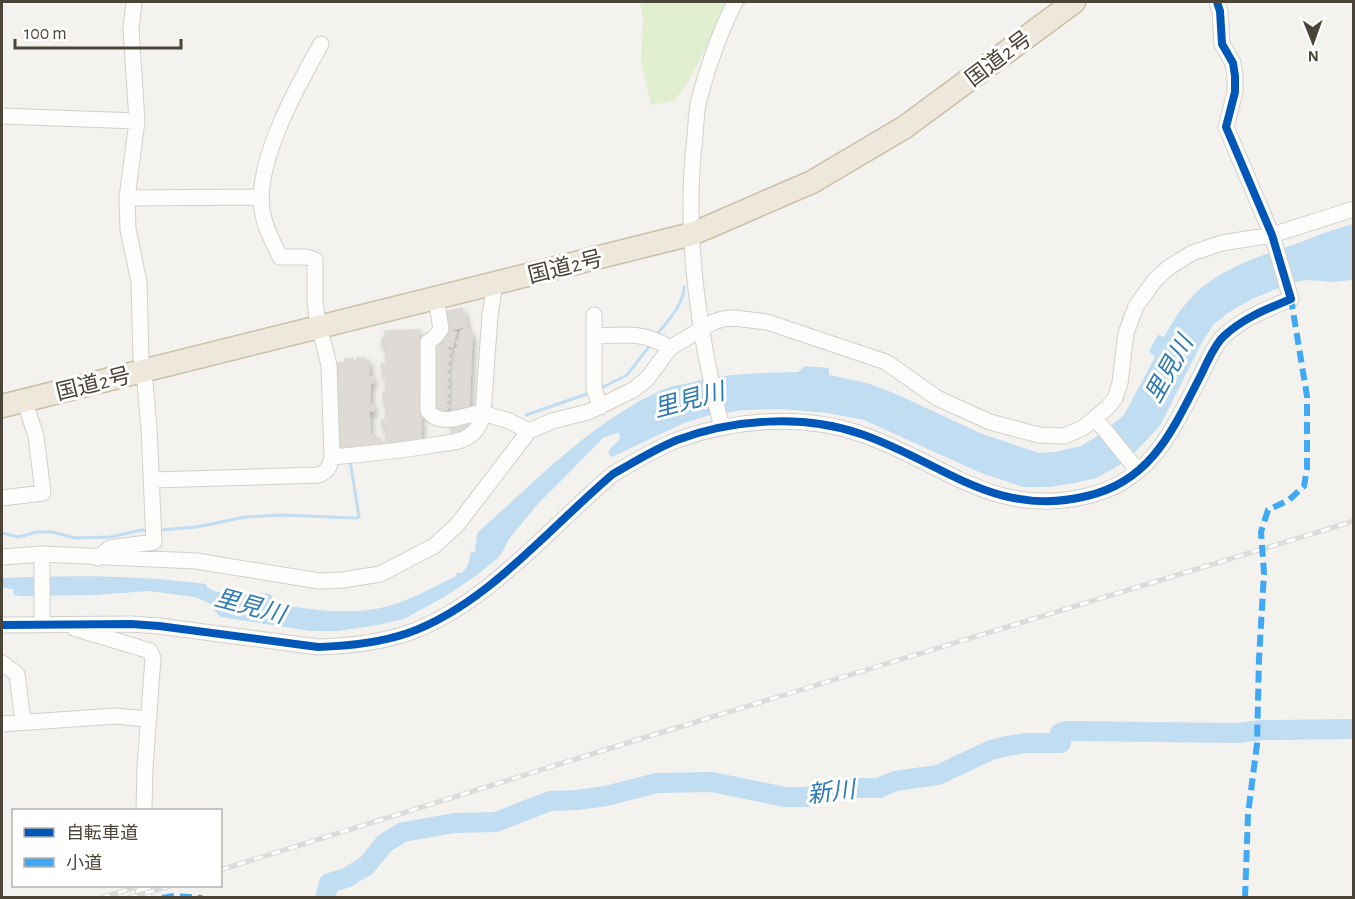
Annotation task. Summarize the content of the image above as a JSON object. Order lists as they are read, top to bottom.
{
  "streets": {
    "highway": ["国道2号"]
  },
  "water": ["里見川", "新川"],
  "legend": ["自転車道", "小道"],
  "scale_bar": "100 m",
  "north": "bottom"
}
